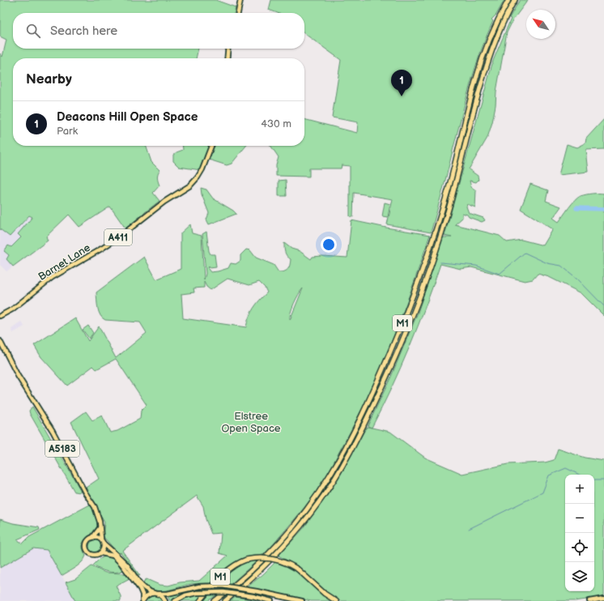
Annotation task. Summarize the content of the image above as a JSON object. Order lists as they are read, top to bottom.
{
  "streets": {
    "highway": ["M1"],
    "main road": ["A411", "Barnet Lane", "A5183"]
  },
  "parks": ["Elstree Open Space"],
  "north": "top left",
  "page": {
    "search": "Search here",
    "heading": "Nearby",
    "pins": "1",
    "list": [
      {
        "mark": "1",
        "name": "Deacons Hill Open Space",
        "note": "Park",
        "value": "430 m"
      }
    ],
    "map_buttons": ["+", "−"]
  }
}
